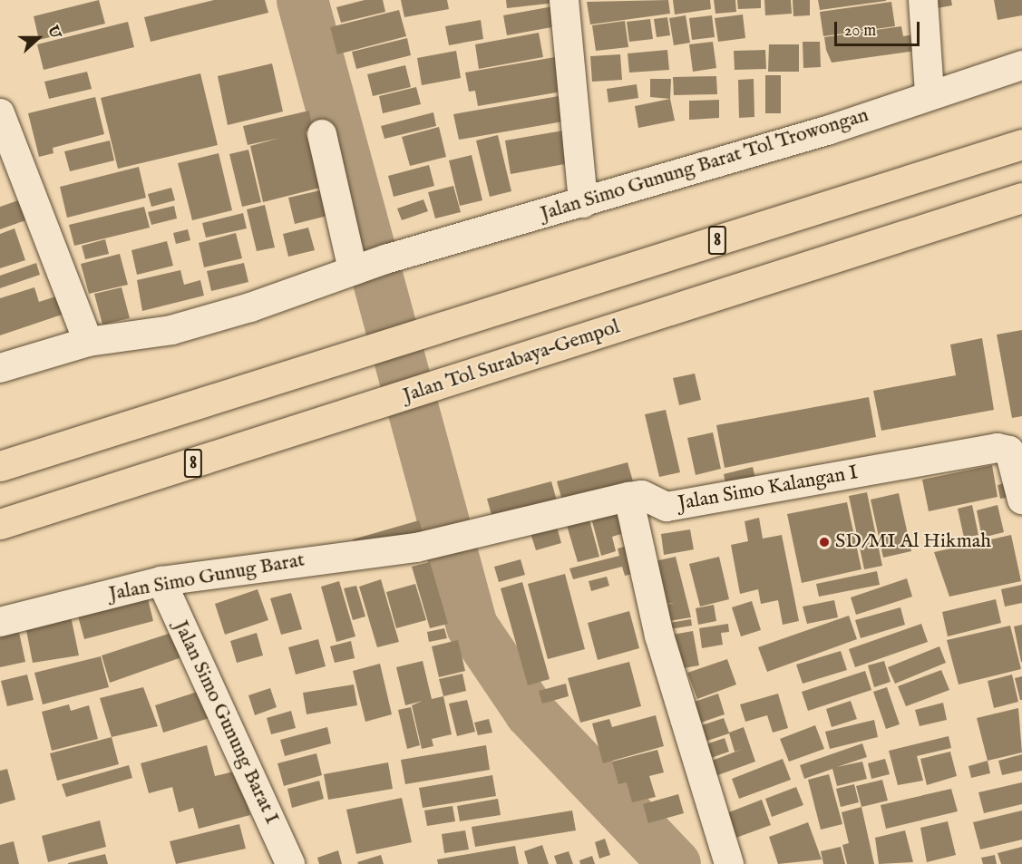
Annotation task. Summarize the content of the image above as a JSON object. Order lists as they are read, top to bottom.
{
  "streets": {
    "highway": ["8", "Jalan Tol Surabaya–Gempol"],
    "street": [
      "Jalan Simo Gunung Barat Tol Trowongan",
      "Jalan Simo Kalangan I",
      "Jalan Simo Gunug Barat",
      "Jalan Simo Gunung Barat I"
    ]
  },
  "crossings": [
    ["Jalan Simo Kalangan I", "Jalan Simo Gunug Barat"],
    ["Jalan Simo Gunug Barat", "Jalan Simo Gunung Barat I"]
  ],
  "places": ["SD/MI Al Hikmah"],
  "scale_bar": "20 m",
  "north": "right"
}
